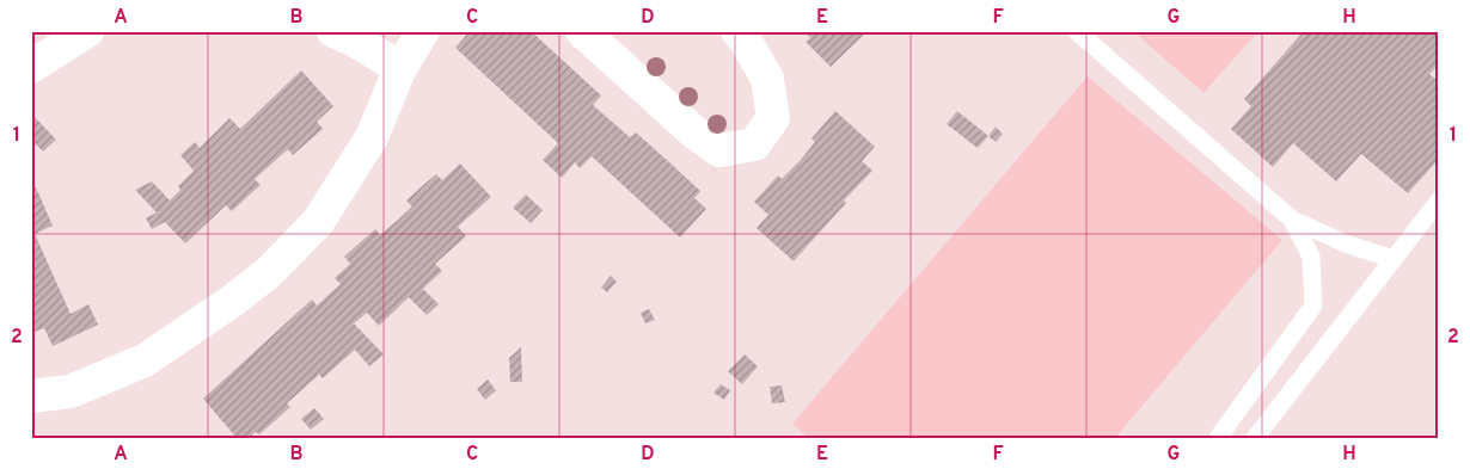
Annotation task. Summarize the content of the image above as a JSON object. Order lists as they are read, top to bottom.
{
  "grid": {
    "columns": [
      "A",
      "B",
      "C",
      "D",
      "E",
      "F",
      "G",
      "H"
    ],
    "rows": ["1", "2"]
  }
}
